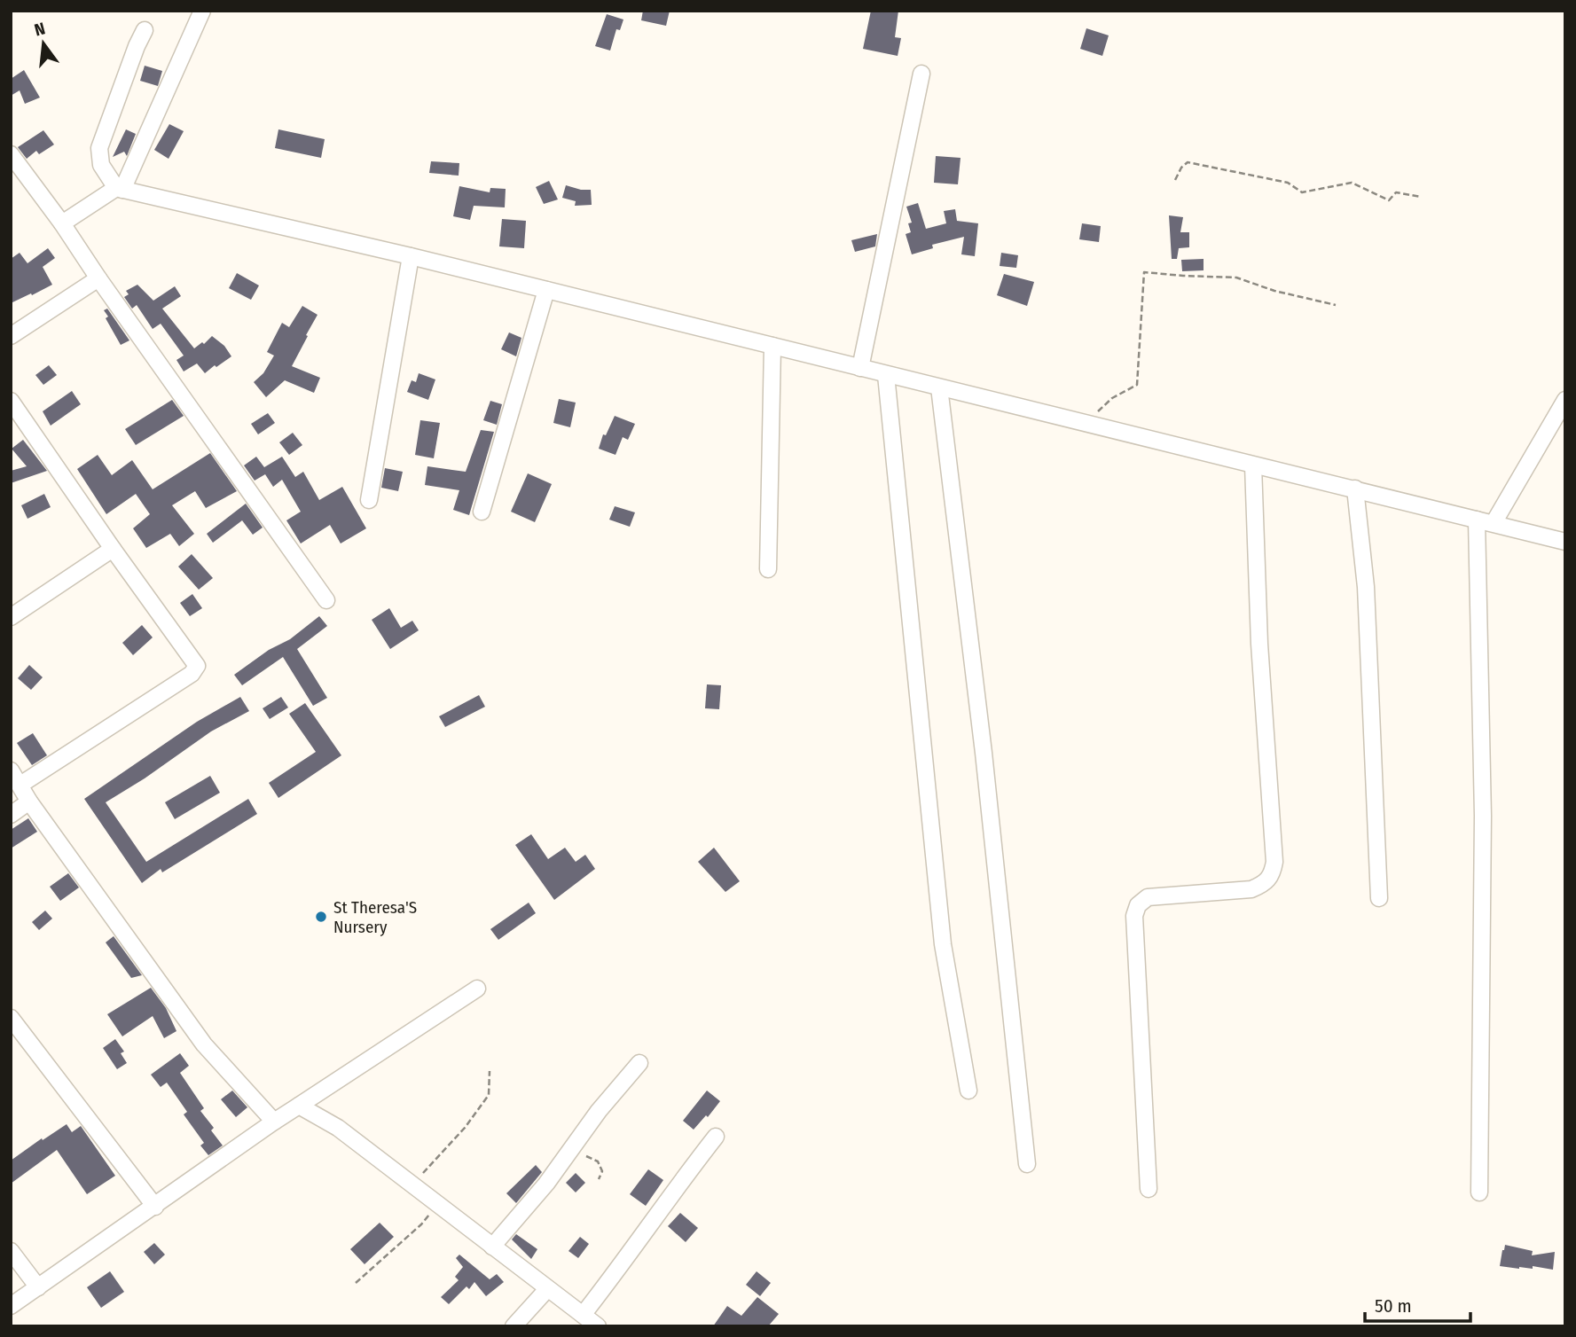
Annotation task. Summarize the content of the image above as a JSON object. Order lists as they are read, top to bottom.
{
  "places": ["St Theresa'S Nursery"],
  "scale_bar": "50 m",
  "north": "top"
}
